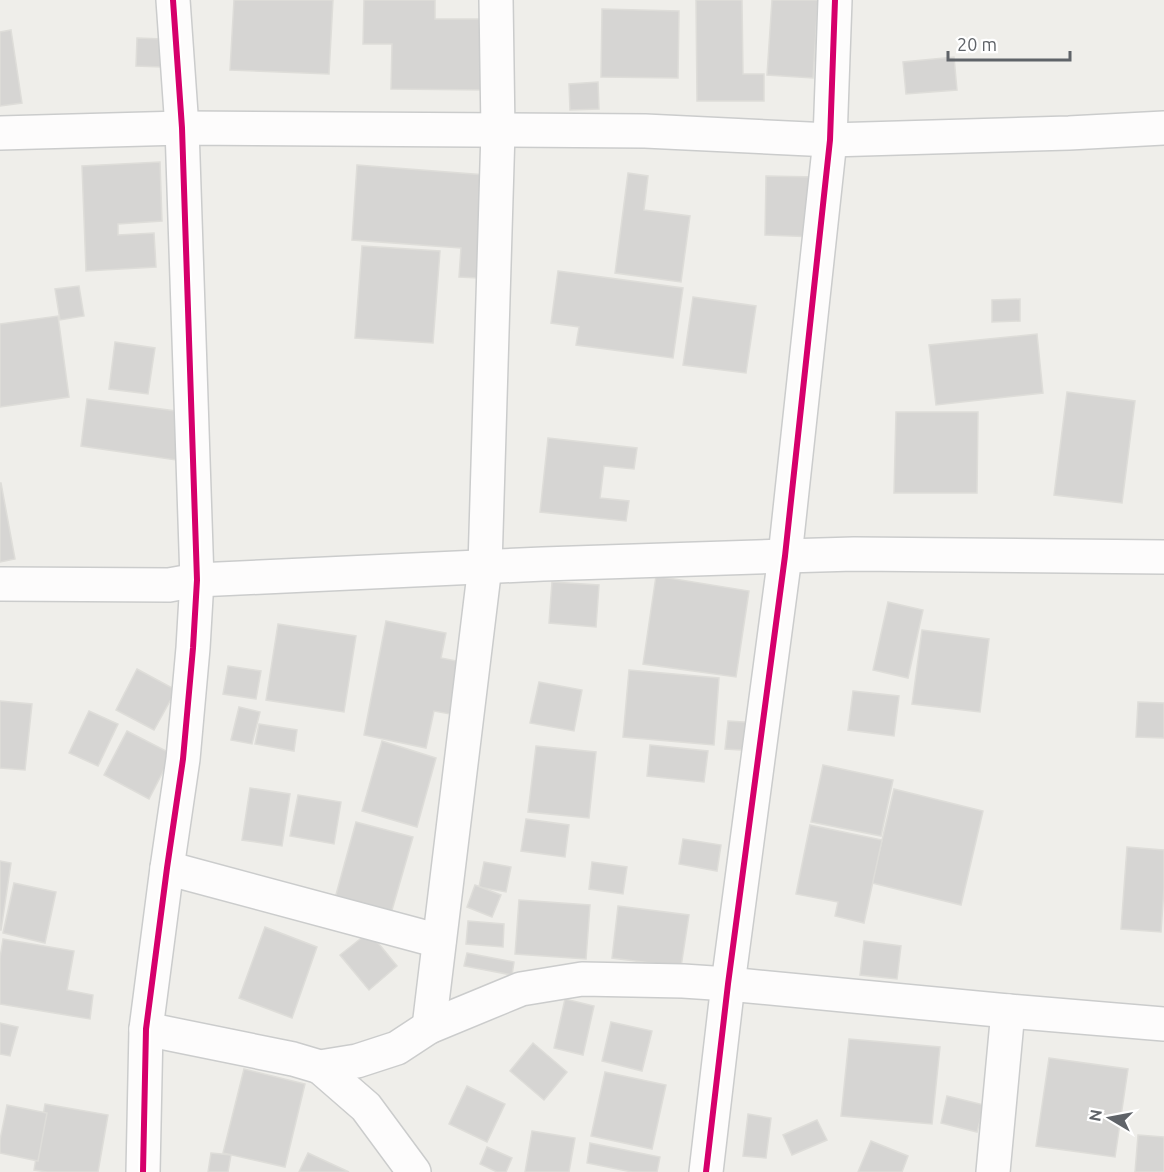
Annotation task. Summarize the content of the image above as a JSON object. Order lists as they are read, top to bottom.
{
  "scale_bar": "20 m",
  "north": "left"
}
